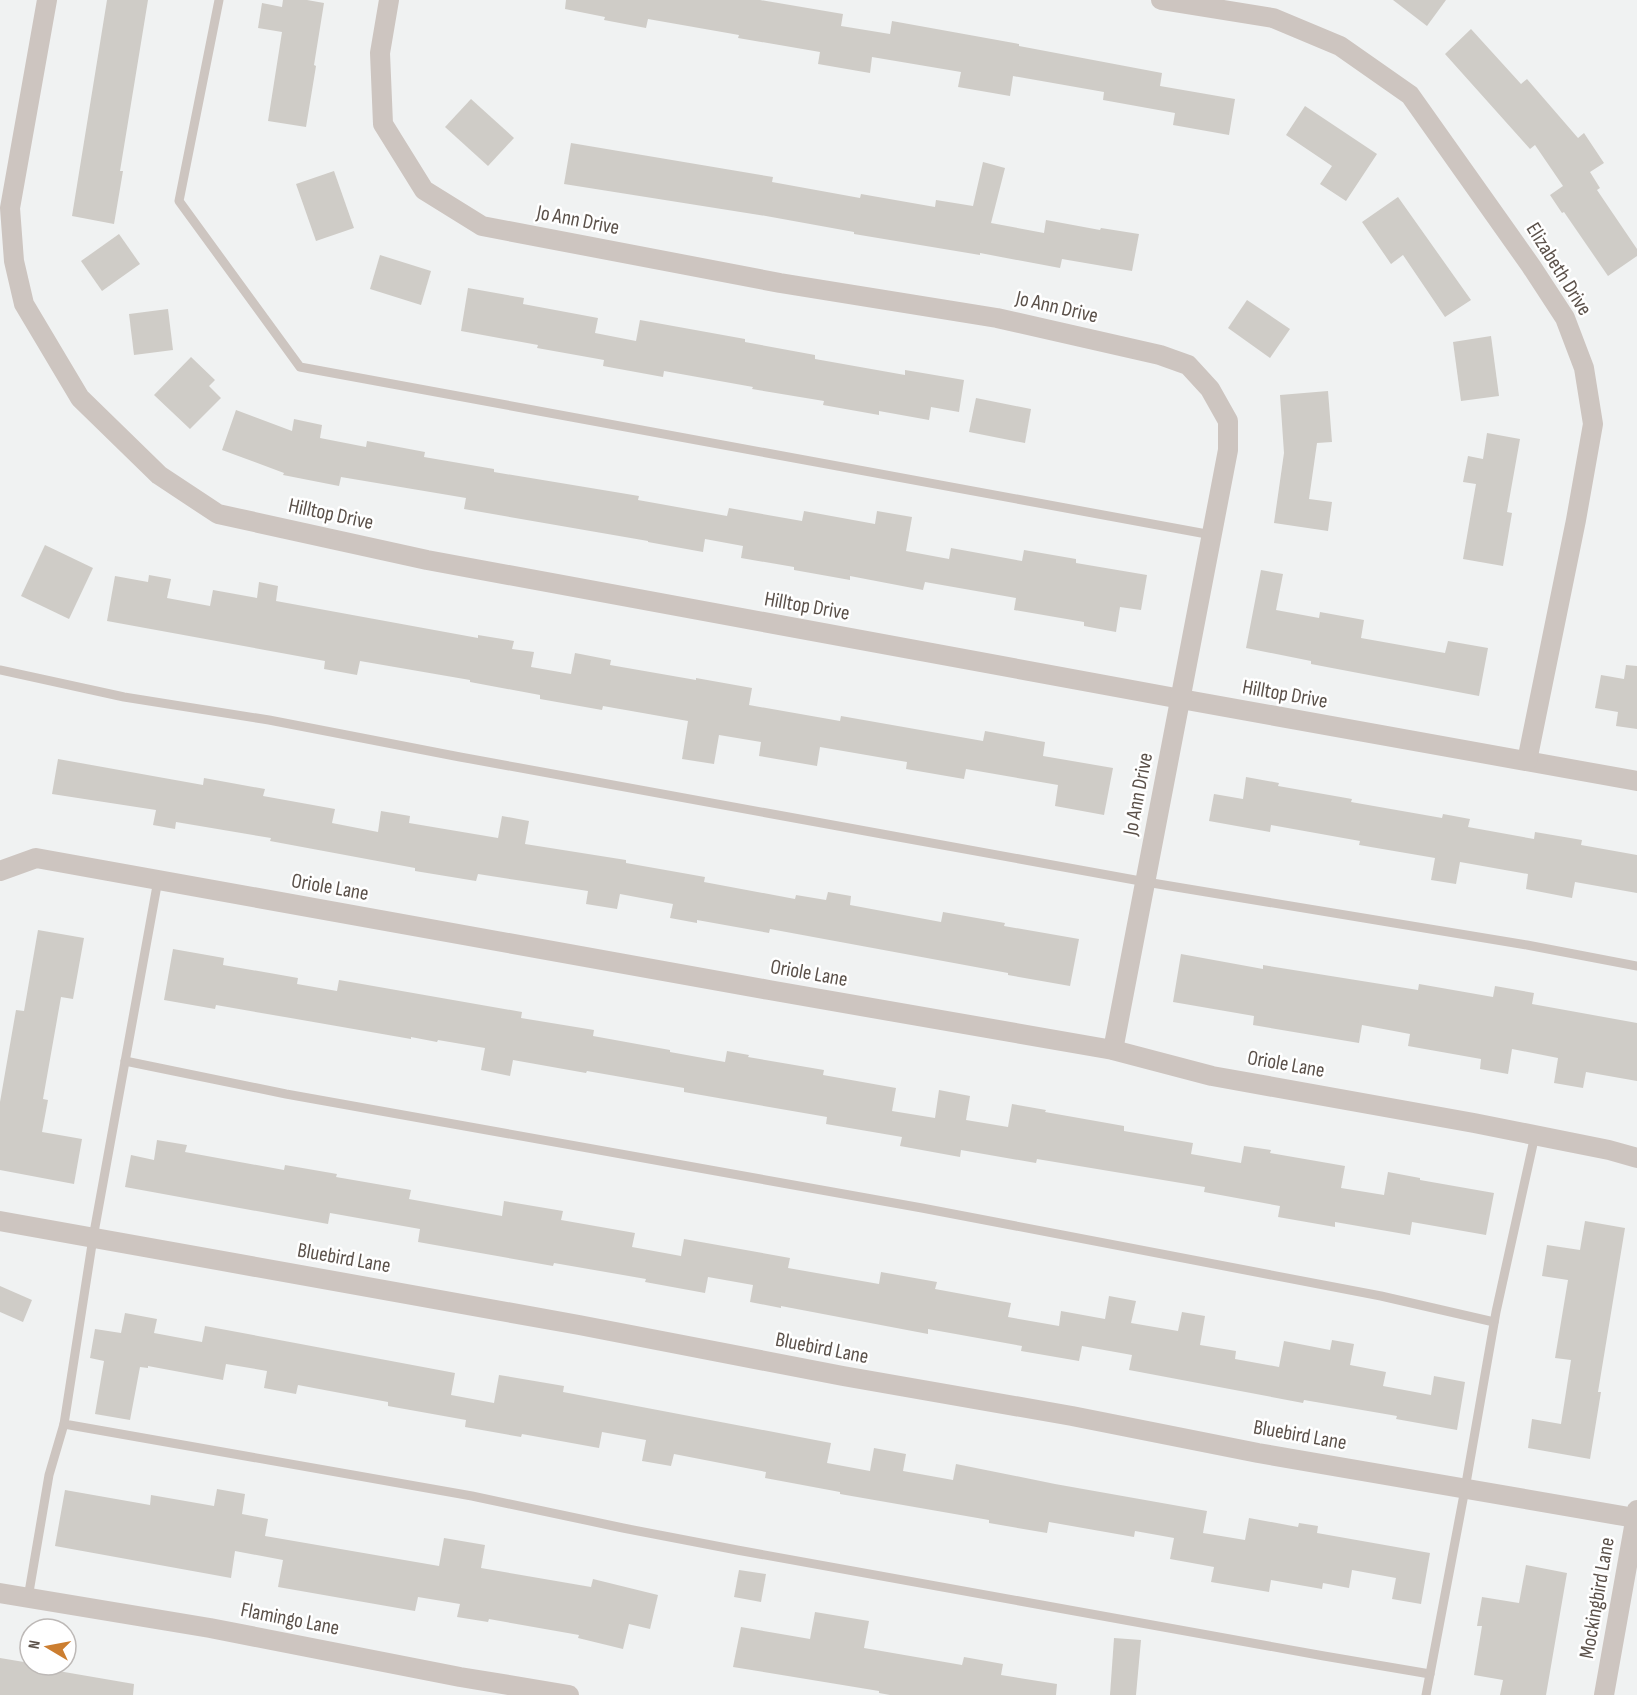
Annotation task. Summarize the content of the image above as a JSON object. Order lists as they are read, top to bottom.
{
  "streets": {
    "street": [
      "Jo Ann Drive",
      "Elizabeth Drive",
      "Hilltop Drive",
      "Oriole Lane",
      "Bluebird Lane",
      "Mockingbird Lane",
      "Flamingo Lane"
    ]
  },
  "crossings": [
    ["Jo Ann Drive", "Hilltop Drive"],
    ["Jo Ann Drive", "Oriole Lane"],
    ["Elizabeth Drive", "Hilltop Drive"],
    ["Bluebird Lane", "Mockingbird Lane"]
  ],
  "north": "left"
}
